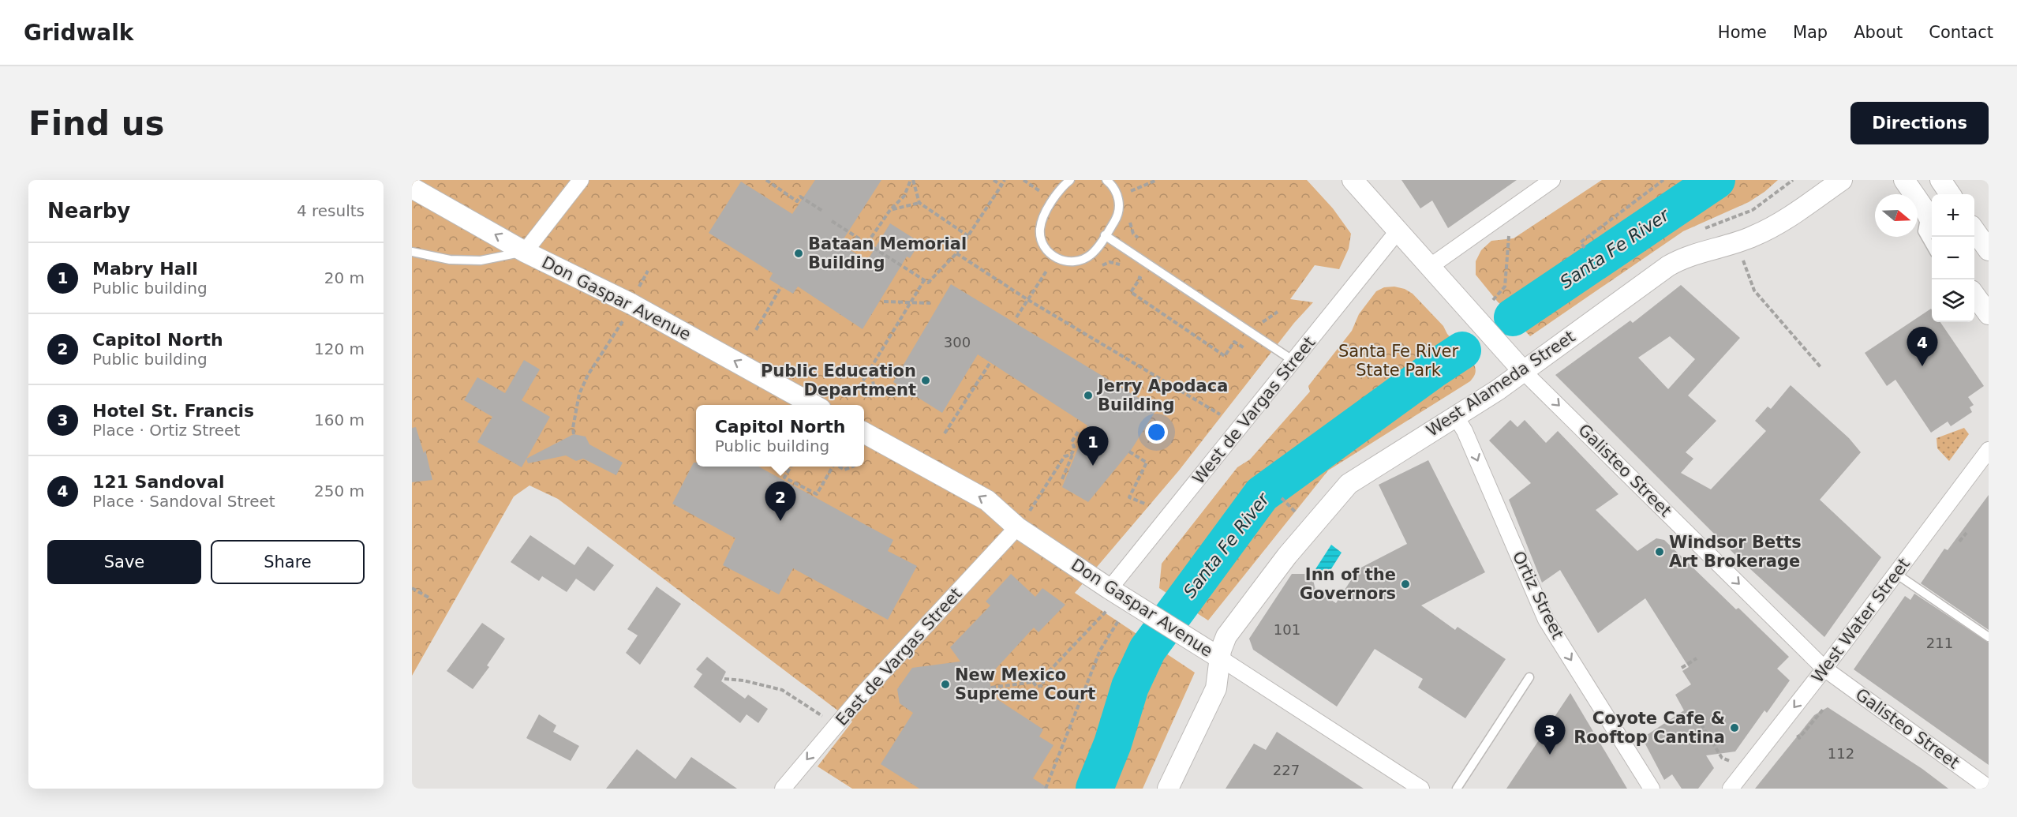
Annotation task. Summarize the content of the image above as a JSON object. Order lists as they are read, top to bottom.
{
  "streets": {
    "street": [
      "Don Gaspar Avenue",
      "West Alameda Street",
      "West de Vargas Street",
      "Galisteo Street",
      "Ortiz Street",
      "West Water Street",
      "East de Vargas Street"
    ]
  },
  "crossings": [
    ["Don Gaspar Avenue", "West Alameda Street"],
    ["Don Gaspar Avenue", "West de Vargas Street"],
    ["Don Gaspar Avenue", "East de Vargas Street"],
    ["West Alameda Street", "Galisteo Street"],
    ["West Alameda Street", "Ortiz Street"],
    ["West de Vargas Street", "Galisteo Street"],
    ["Galisteo Street", "West Water Street"]
  ],
  "one_way": ["Don Gaspar Avenue", "Galisteo Street", "Ortiz Street"],
  "water": ["Santa Fe River"],
  "parks": ["Santa Fe River State Park"],
  "places": [
    "Bataan Memorial Building",
    "Public Education Department",
    "Jerry Apodaca Building",
    "Windsor Betts Art Brokerage",
    "Inn of the Governors",
    "New Mexico Supreme Court",
    "Coyote Cafe & Rooftop Cantina"
  ],
  "house_numbers": [
    "300",
    "101",
    "211",
    "112",
    "227"
  ],
  "north": "right",
  "page": {
    "header": "Gridwalk",
    "nav": [
      "Home",
      "Map",
      "About",
      "Contact"
    ],
    "buttons": [
      "Directions",
      ["Save", "Share"]
    ],
    "title": "Find us",
    "heading": ["Nearby", "4 results"],
    "map_buttons": ["+", "−"],
    "list": [
      {
        "mark": "1",
        "name": "Mabry Hall",
        "note": "Public building",
        "value": "20 m"
      },
      {
        "mark": "2",
        "name": "Capitol North",
        "note": "Public building",
        "value": "120 m"
      },
      {
        "mark": "3",
        "name": "Hotel St. Francis",
        "note": "Place · Ortiz Street",
        "value": "160 m"
      },
      {
        "mark": "4",
        "name": "121 Sandoval",
        "note": "Place · Sandoval Street",
        "value": "250 m"
      }
    ],
    "pins": [
      "4",
      "1",
      "2",
      "3"
    ],
    "popup": ["Capitol North", "Public building"]
  }
}
